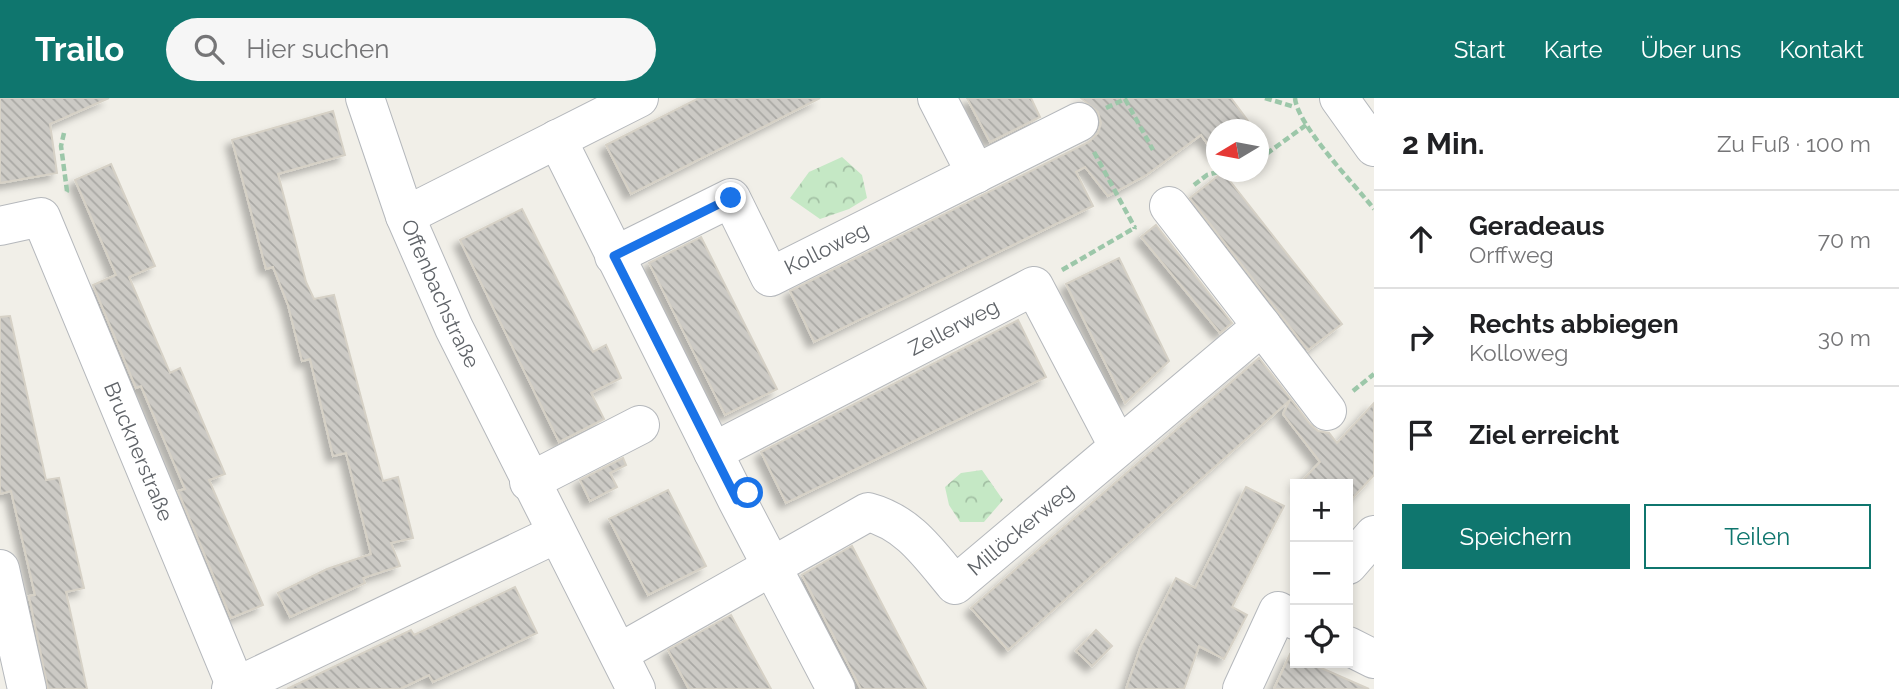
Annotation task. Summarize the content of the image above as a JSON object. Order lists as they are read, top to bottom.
{
  "streets": {
    "street": [
      "Kolloweg",
      "Offenbachstraße",
      "Zellerweg",
      "Brucknerstraße",
      "Millöckerweg"
    ]
  },
  "crossings": [
    ["Offenbachstraße", "Millöckerweg"]
  ],
  "north": "left",
  "page": {
    "header": "Trailo",
    "search": "Hier suchen",
    "nav": [
      "Start",
      "Karte",
      "Über uns",
      "Kontakt"
    ],
    "heading": ["2 Min.", "Zu Fuß · 100 m"],
    "list": [
      ["Geradeaus", "Orffweg", "70 m"],
      ["Rechts abbiegen", "Kolloweg", "30 m"],
      "Ziel erreicht"
    ],
    "map_buttons": ["+", "−"],
    "buttons": ["Speichern", "Teilen"]
  }
}
